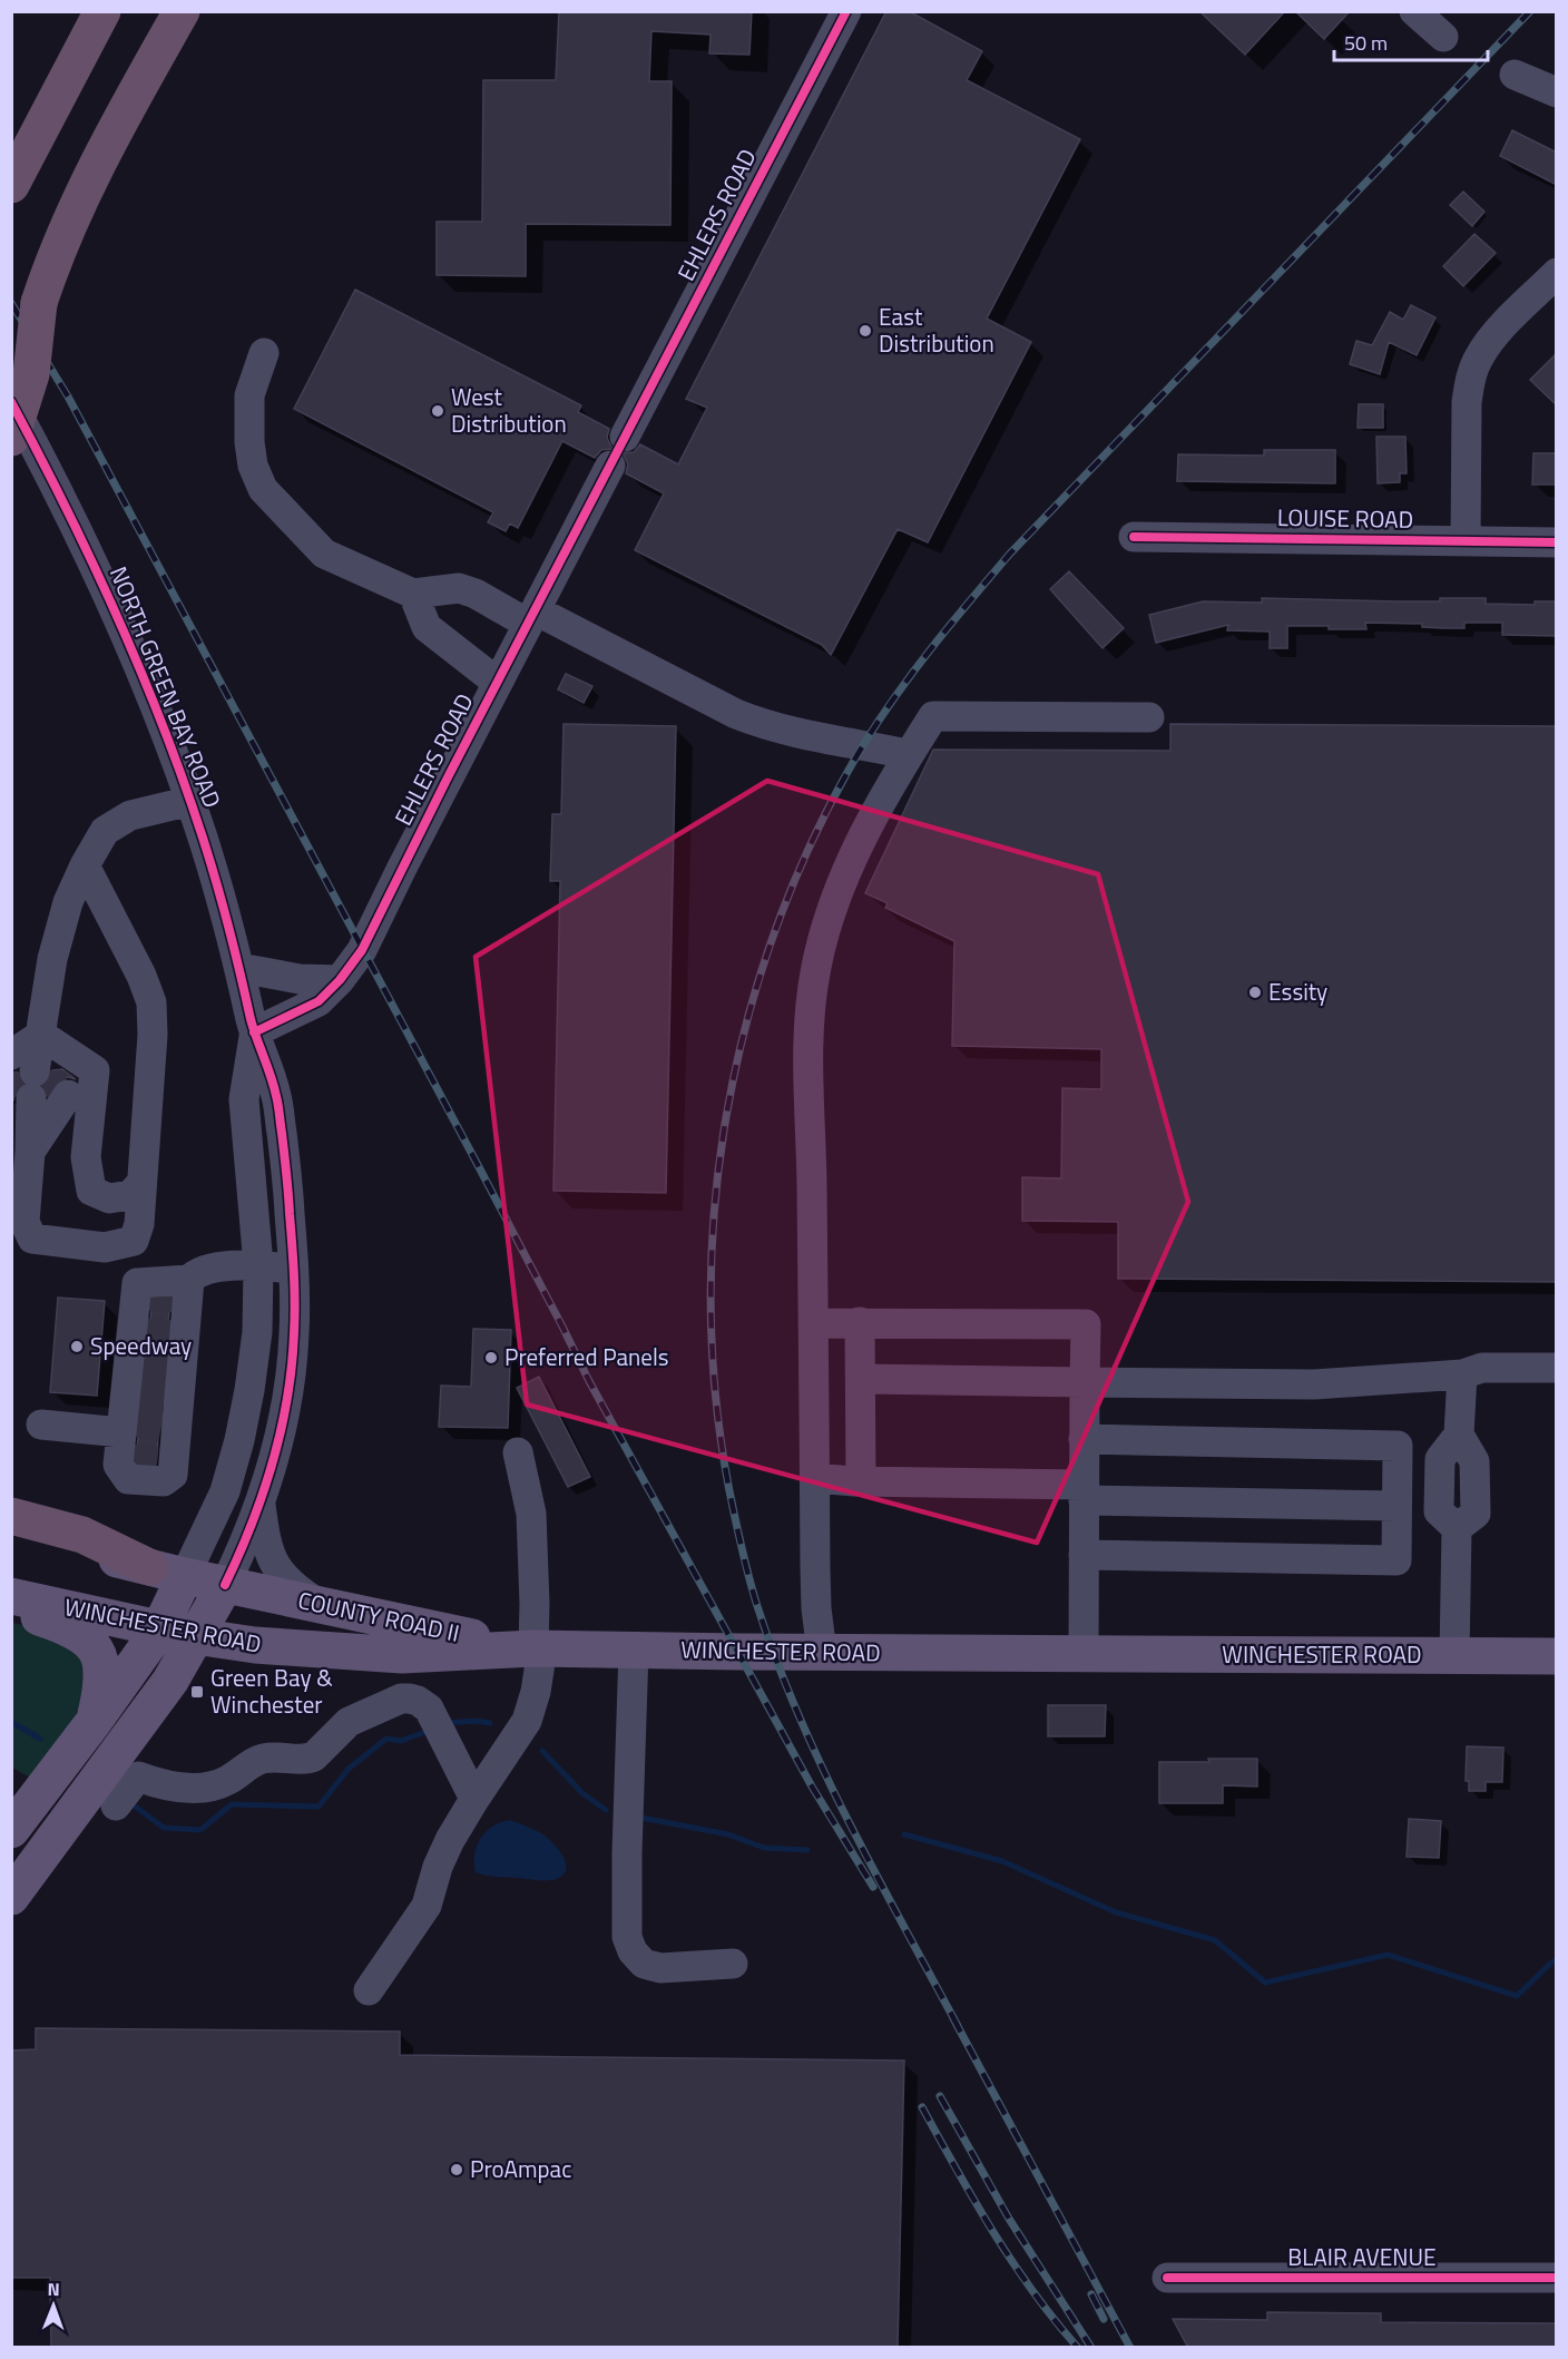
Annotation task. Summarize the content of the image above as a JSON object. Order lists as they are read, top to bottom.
{
  "streets": {
    "main road": ["NORTH GREEN BAY ROAD", "COUNTY ROAD II", "WINCHESTER ROAD"],
    "street": ["EHLERS ROAD", "LOUISE ROAD", "BLAIR AVENUE"]
  },
  "crossings": [
    ["EHLERS ROAD", "NORTH GREEN BAY ROAD"],
    ["NORTH GREEN BAY ROAD", "COUNTY ROAD II"],
    ["NORTH GREEN BAY ROAD", "WINCHESTER ROAD"],
    ["COUNTY ROAD II", "WINCHESTER ROAD"]
  ],
  "places": {
    "other": [
      "East Distribution",
      "West Distribution",
      "Essity",
      "Speedway",
      "Preferred Panels",
      "ProAmpac"
    ],
    "transit": ["Green Bay & Winchester"]
  },
  "scale_bar": "50 m",
  "north": "top"
}
